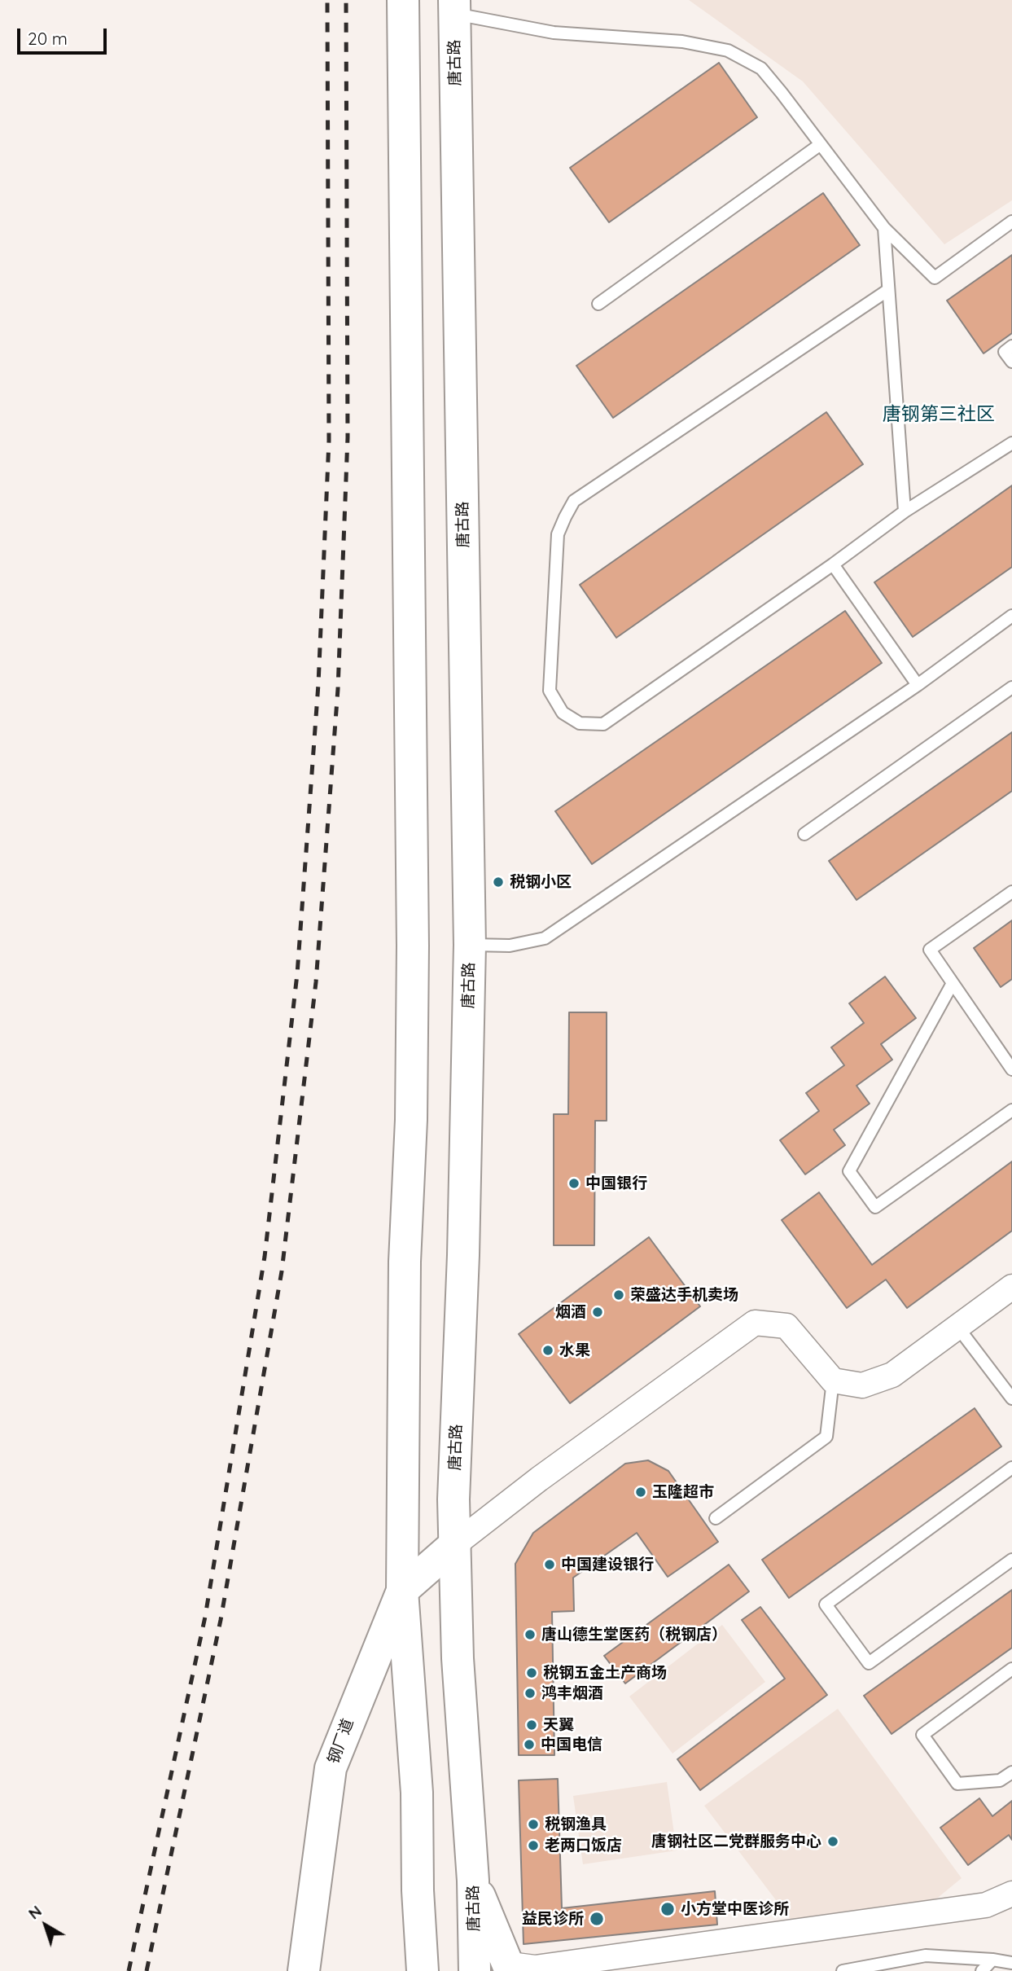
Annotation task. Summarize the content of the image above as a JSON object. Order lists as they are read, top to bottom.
{
  "streets": {
    "main road": ["唐古路", "钢厂道"]
  },
  "crossings": [
    ["唐古路", "钢厂道"]
  ],
  "districts": ["唐钢第三社区"],
  "places": [
    "税钢小区",
    "中国银行",
    "荣盛达手机卖场",
    "烟酒",
    "水果",
    "玉隆超市",
    "中国建设银行",
    "唐山德生堂医药（税钢店）",
    "税钢五金土产商场",
    "鸿丰烟酒",
    "天翼",
    "中国电信",
    "税钢渔具",
    "唐钢社区二党群服务中心",
    "老两口饭店",
    "小方堂中医诊所",
    "益民诊所"
  ],
  "scale_bar": "20 m",
  "north": "top left"
}
